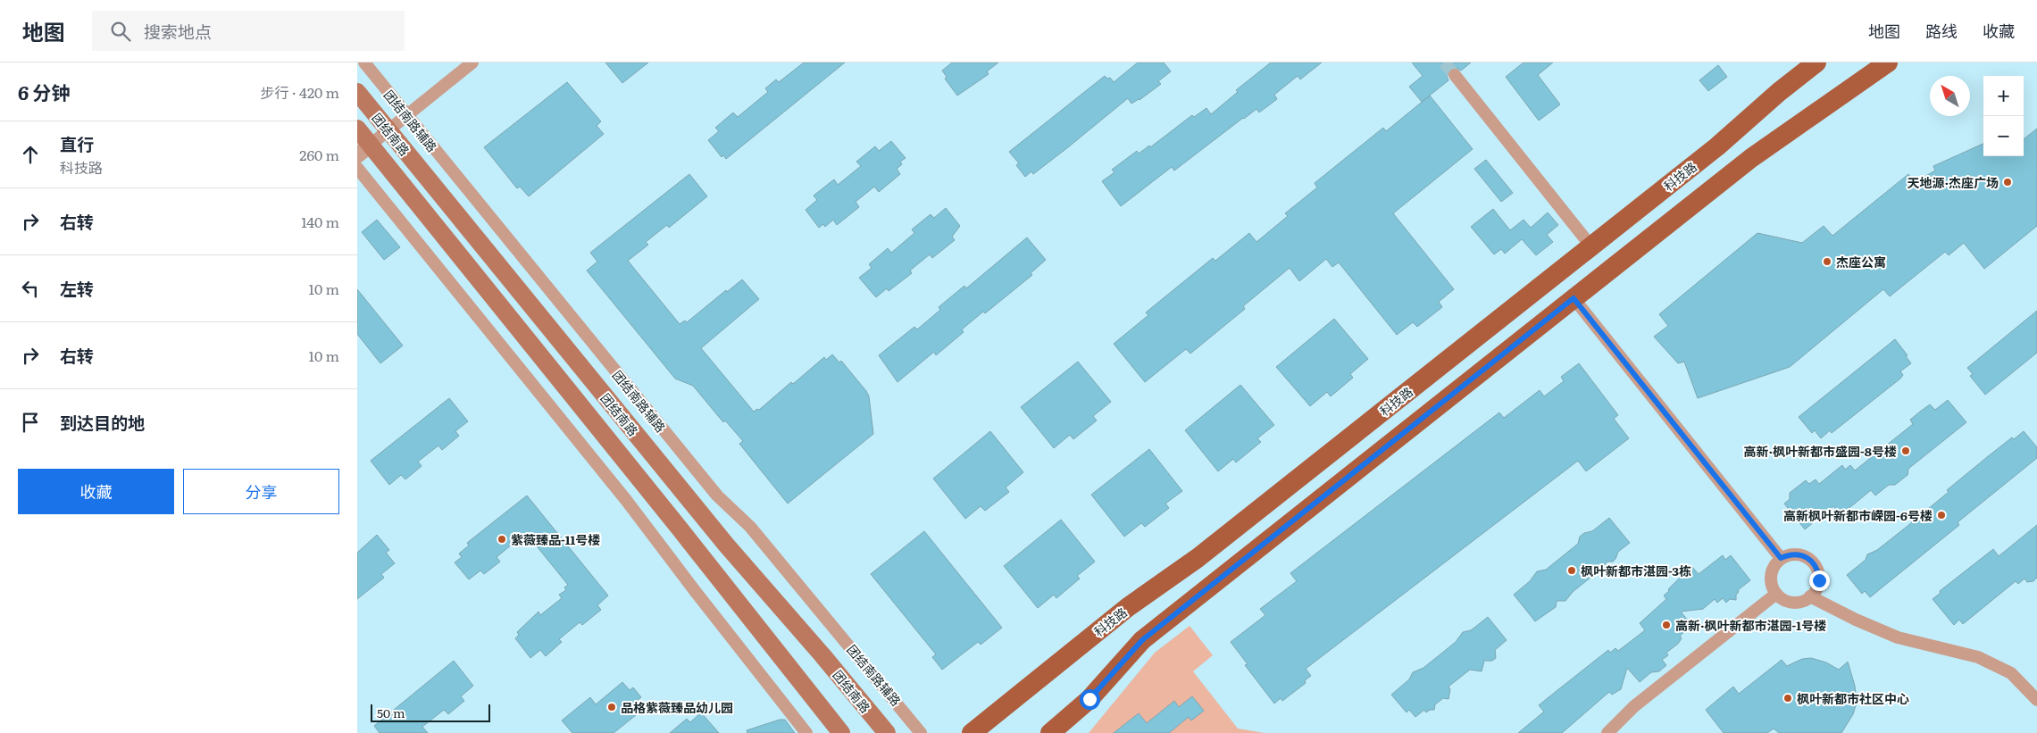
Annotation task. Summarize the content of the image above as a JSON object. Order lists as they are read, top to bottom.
{
  "streets": {
    "main road": ["团结南路", "科技路"],
    "street": ["团结南路辅路"]
  },
  "places": [
    "天地源·杰座广场",
    "杰座公寓",
    "高新·枫叶新都市盛园-8号楼",
    "高新枫叶新都市嵘园-6号楼",
    "紫薇臻品-11号楼",
    "枫叶新都市湛园-3栋",
    "高新·枫叶新都市湛园-1号楼",
    "枫叶新都市社区中心",
    "品格紫薇臻品幼儿园"
  ],
  "scale_bar": "50 m",
  "north": "top left",
  "page": {
    "header": "地图",
    "search": "搜索地点",
    "nav": ["地图", "路线", "收藏"],
    "heading": ["6 分钟", "步行 · 420 m"],
    "map_buttons": ["+", "−"],
    "list": [
      ["直行", "科技路", "260 m"],
      ["右转", "140 m"],
      ["左转", "10 m"],
      ["右转", "10 m"],
      "到达目的地"
    ],
    "buttons": ["收藏", "分享"],
    "scale": "50 m"
  }
}
